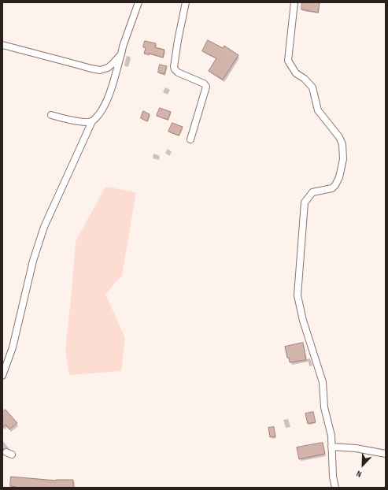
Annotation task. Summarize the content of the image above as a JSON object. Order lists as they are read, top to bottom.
{
  "north": "bottom left"
}
